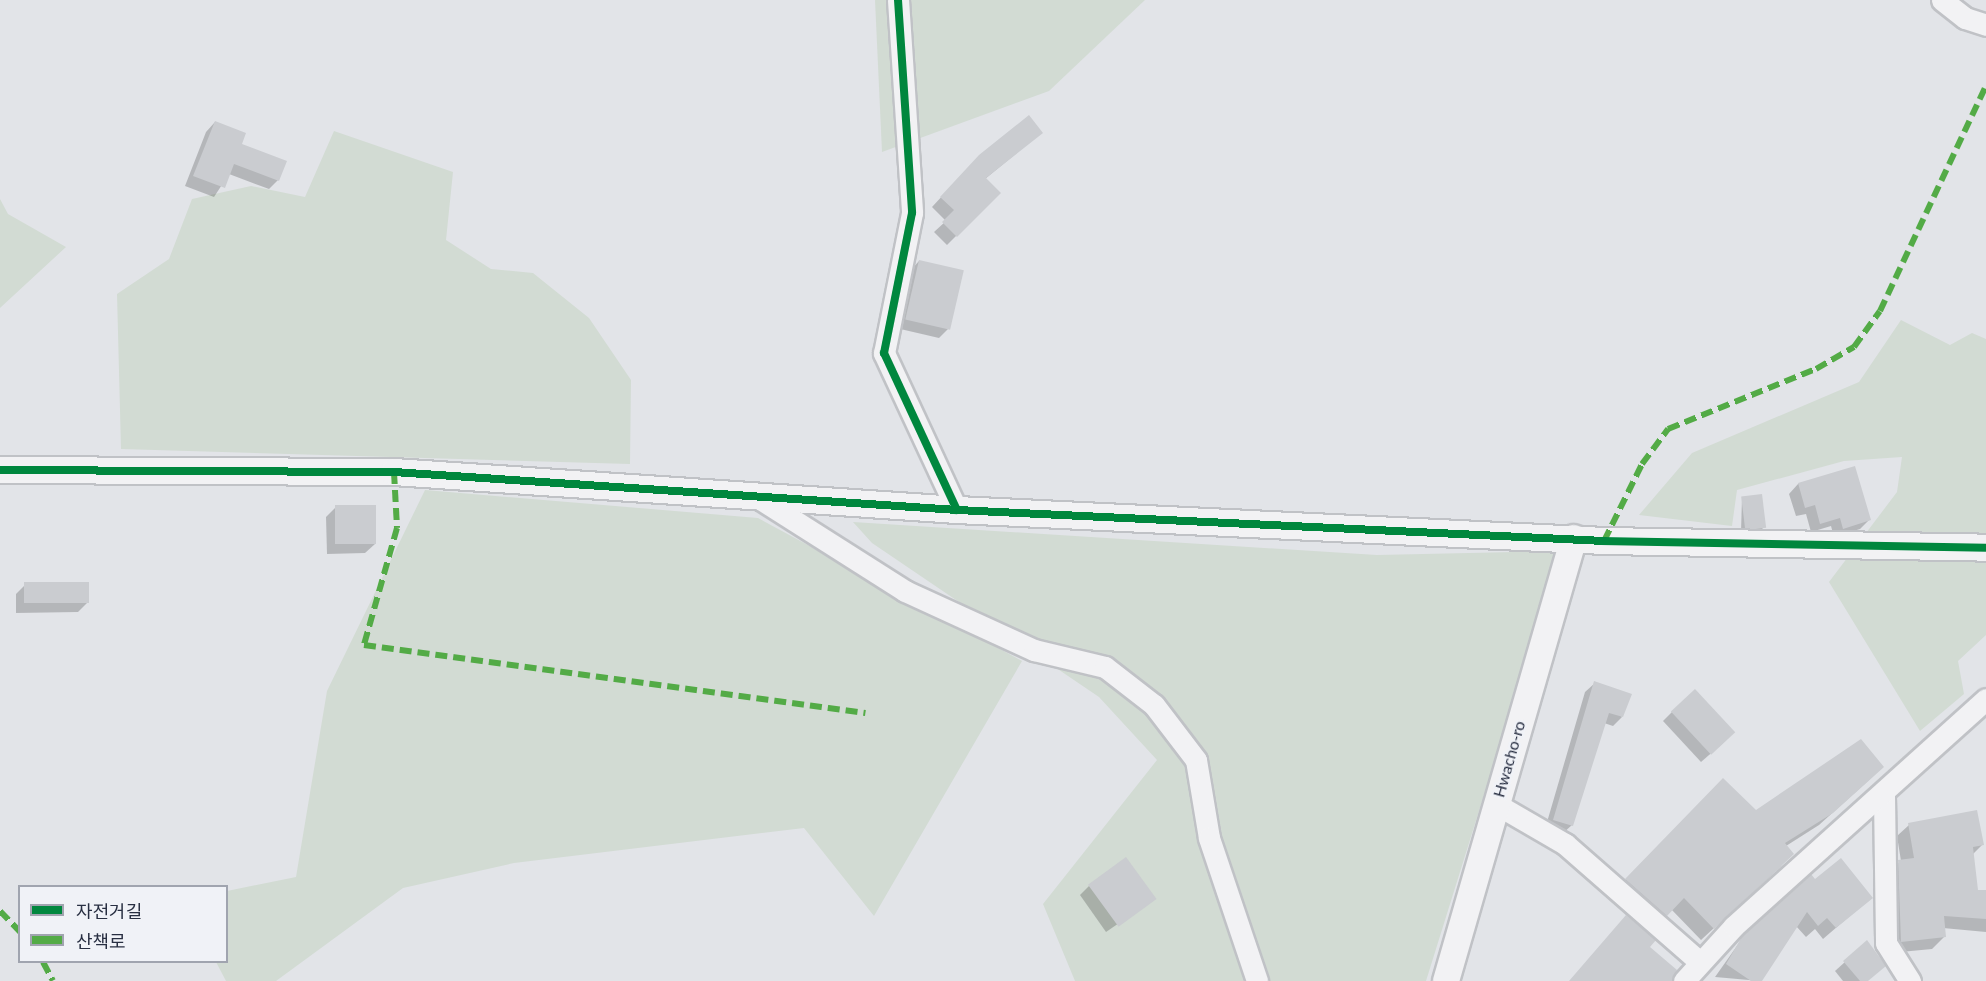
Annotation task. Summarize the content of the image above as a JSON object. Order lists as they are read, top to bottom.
{
  "streets": {
    "street": ["Hwacho-ro"]
  },
  "legend": ["자전거길", "산책로"]
}
